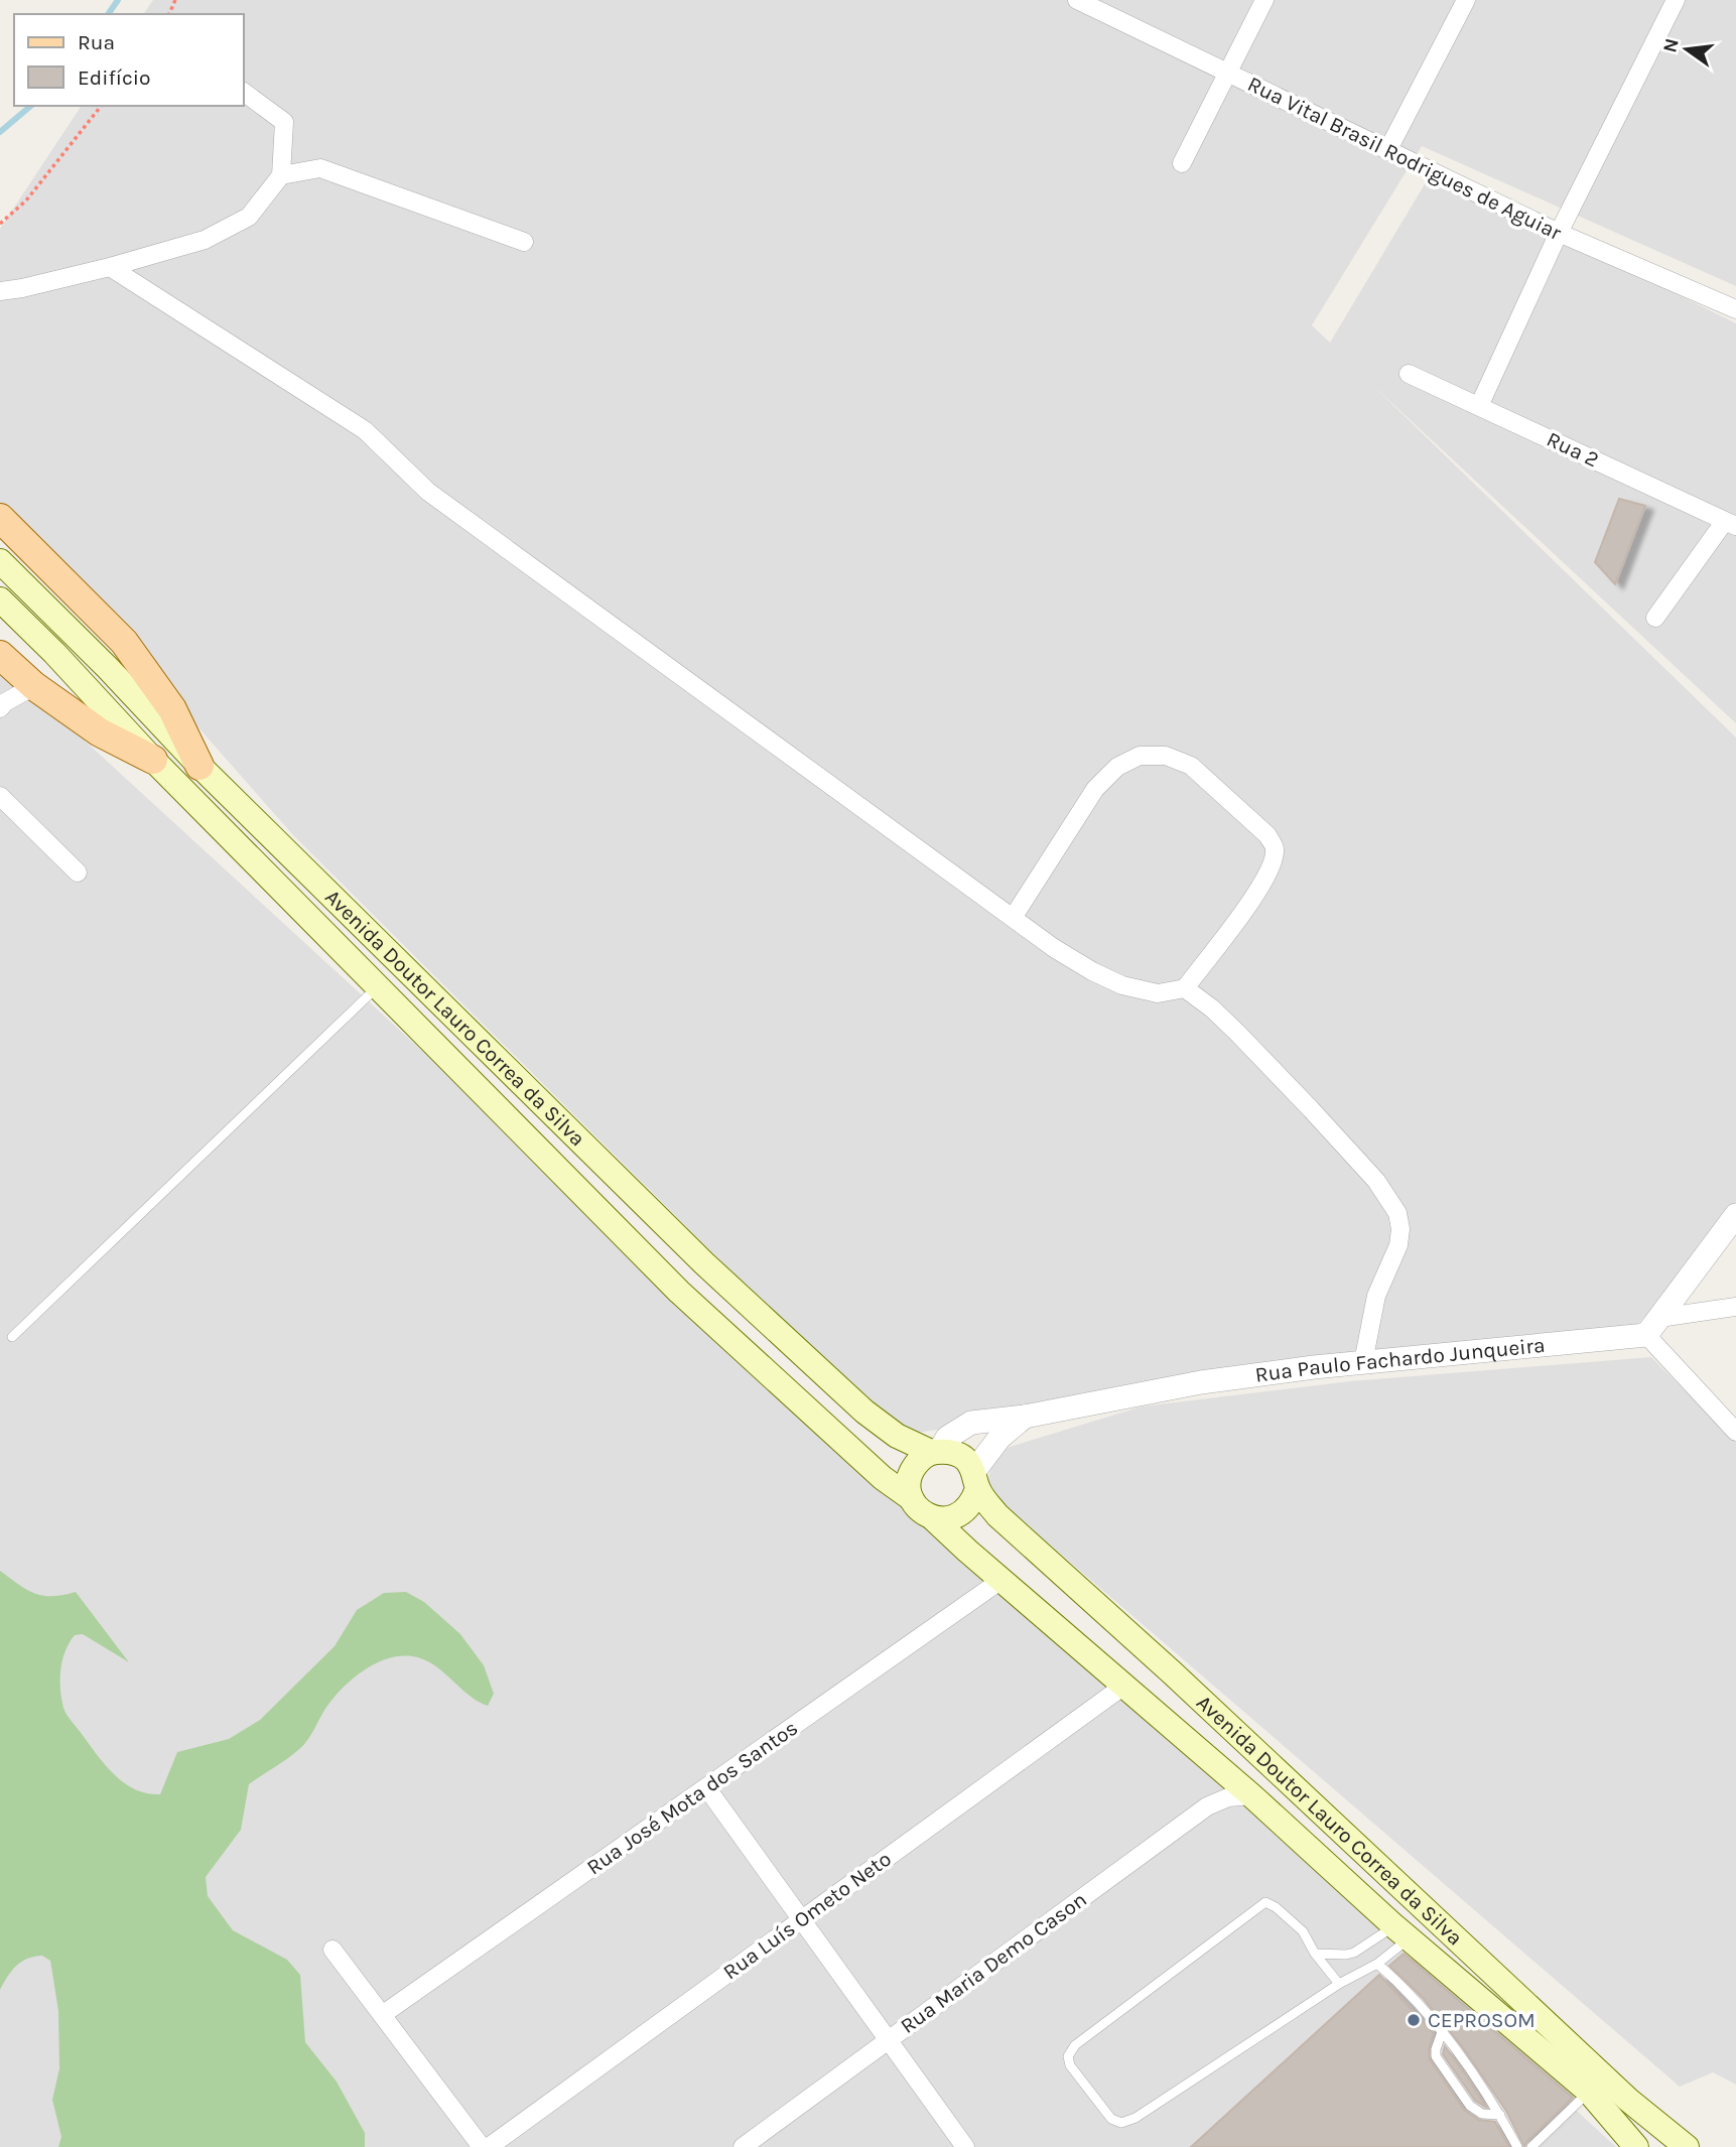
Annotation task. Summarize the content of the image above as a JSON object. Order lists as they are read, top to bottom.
{
  "streets": {
    "main road": ["Avenida Doutor Lauro Correa da Silva"],
    "street": [
      "Rua Vital Brasil Rodrigues de Aguiar",
      "Rua 2",
      "Rua Paulo Fachardo Junqueira",
      "Rua José Mota dos Santos",
      "Rua Luís Ometo Neto",
      "Rua Maria Demo Cason"
    ]
  },
  "crossings": [
    ["Avenida Doutor Lauro Correa da Silva", "Rua Paulo Fachardo Junqueira"],
    ["Avenida Doutor Lauro Correa da Silva", "Rua José Mota dos Santos"],
    ["Avenida Doutor Lauro Correa da Silva", "Rua Luís Ometo Neto"],
    ["Avenida Doutor Lauro Correa da Silva", "Rua Maria Demo Cason"]
  ],
  "places": ["CEPROSOM"],
  "legend": ["Rua", "Edifício"],
  "north": "left"
}
